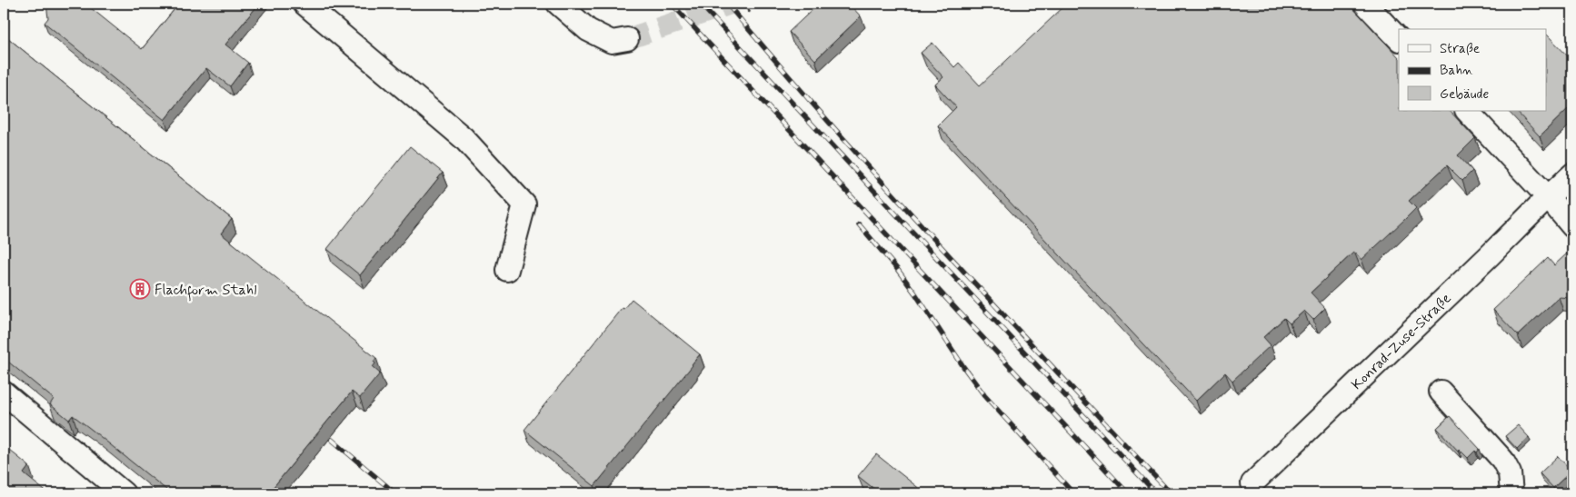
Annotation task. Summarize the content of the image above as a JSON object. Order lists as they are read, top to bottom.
{
  "streets": {
    "street": ["Konrad-Zuse-Straße"]
  },
  "places": {
    "building": ["Flachform Stahl"]
  },
  "legend": ["Straße", "Bahn", "Gebäude"]
}
